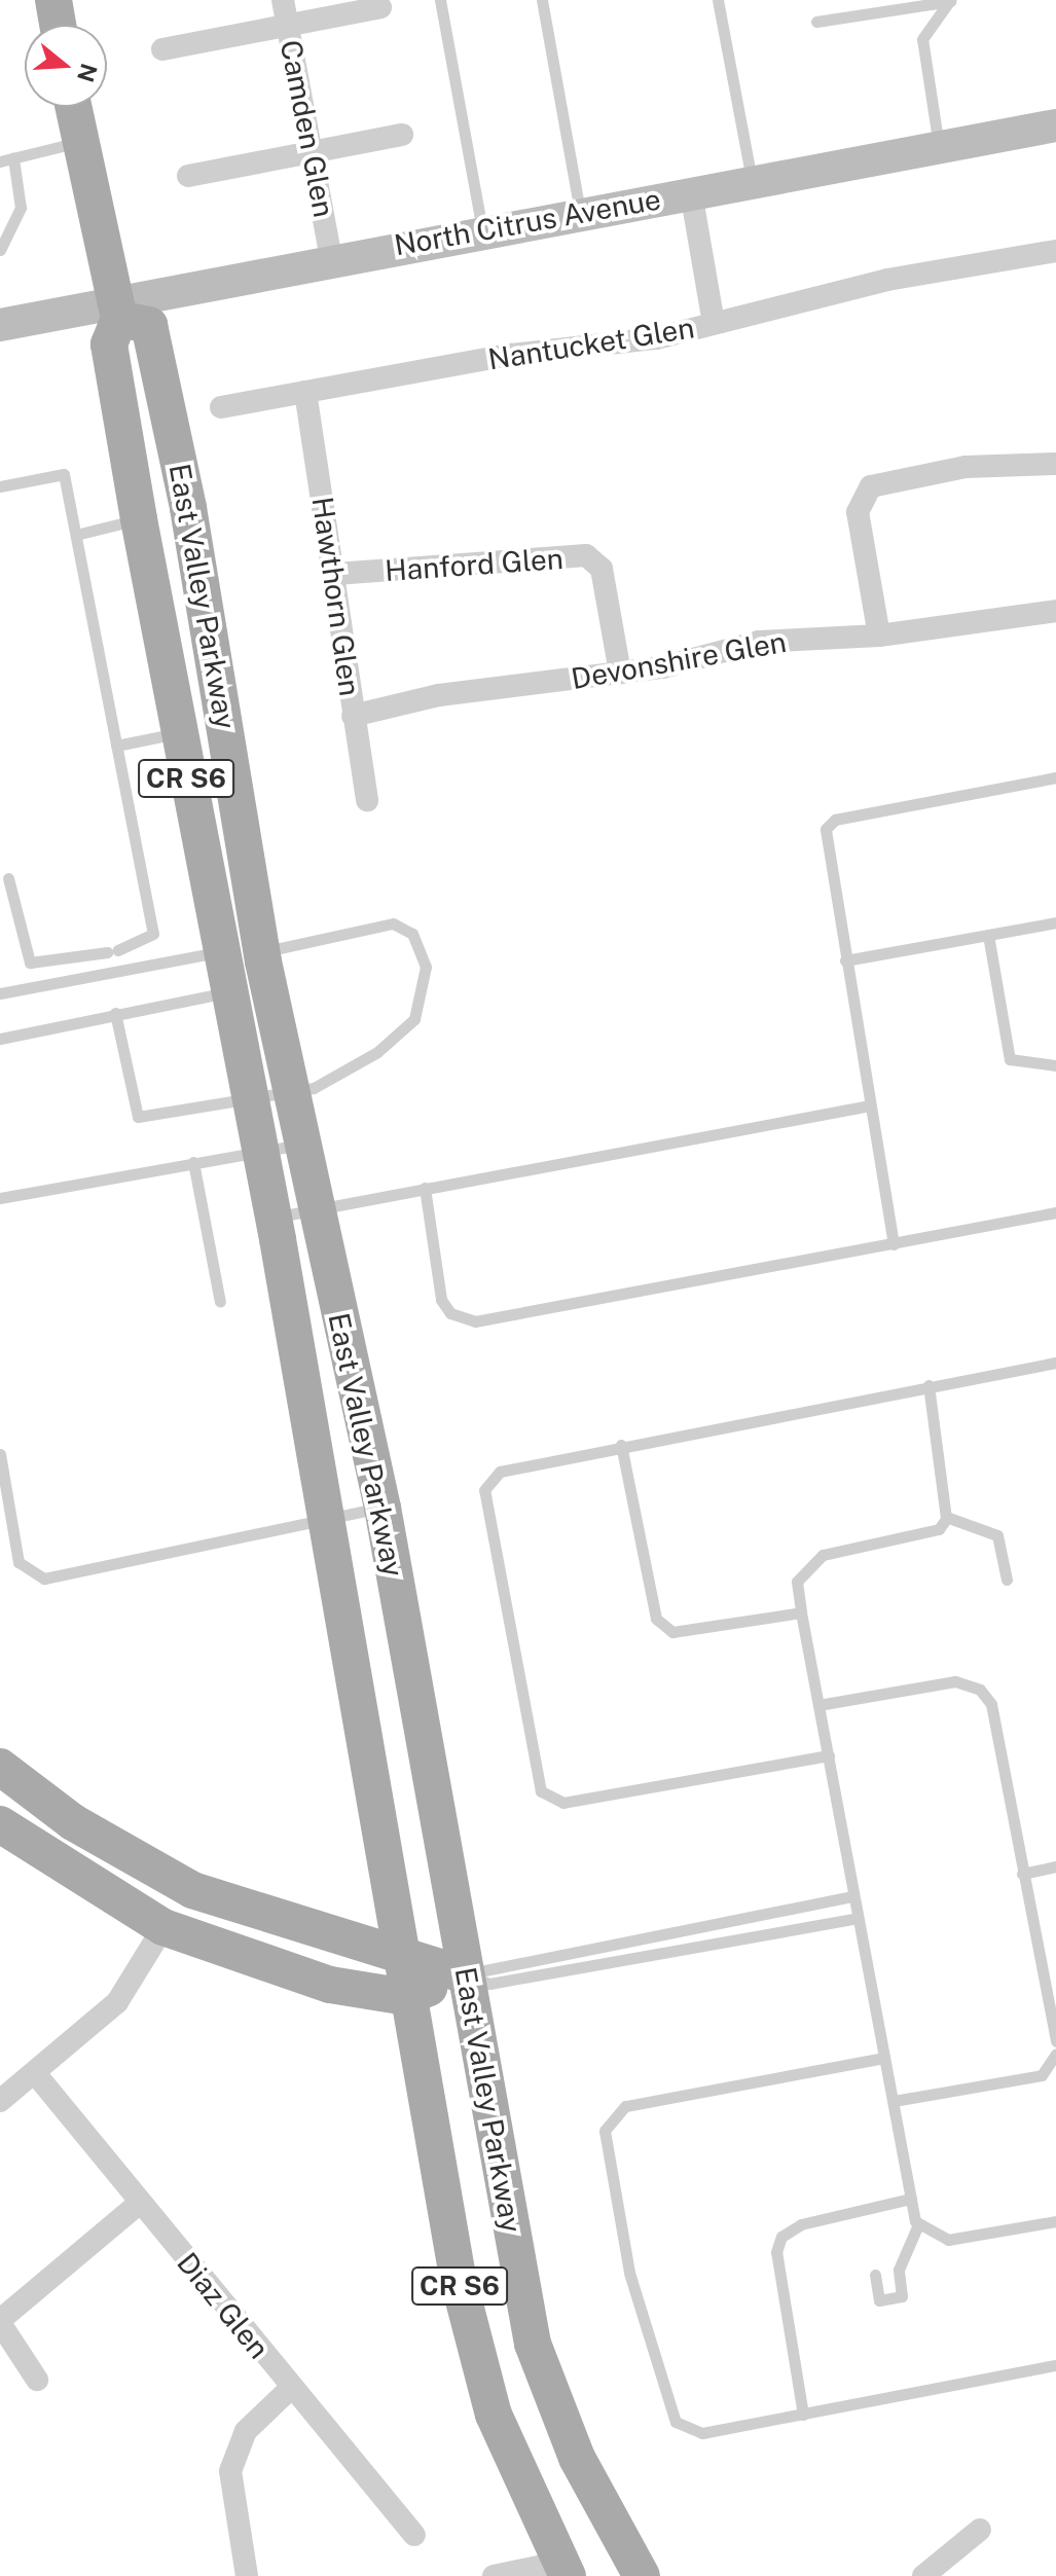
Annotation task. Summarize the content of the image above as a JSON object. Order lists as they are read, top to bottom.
{
  "streets": {
    "main road": ["East Valley Parkway", "CR S6"],
    "street": [
      "Camden Glen",
      "North Citrus Avenue",
      "Nantucket Glen",
      "Hanford Glen",
      "Hawthorn Glen",
      "Devonshire Glen",
      "Diaz Glen"
    ]
  },
  "crossings": [
    ["Camden Glen", "North Citrus Avenue"],
    ["North Citrus Avenue", "East Valley Parkway"],
    ["Nantucket Glen", "Hawthorn Glen"],
    ["Hanford Glen", "Hawthorn Glen"],
    ["Hanford Glen", "Devonshire Glen"],
    ["Hawthorn Glen", "Devonshire Glen"]
  ],
  "north": "right"
}
